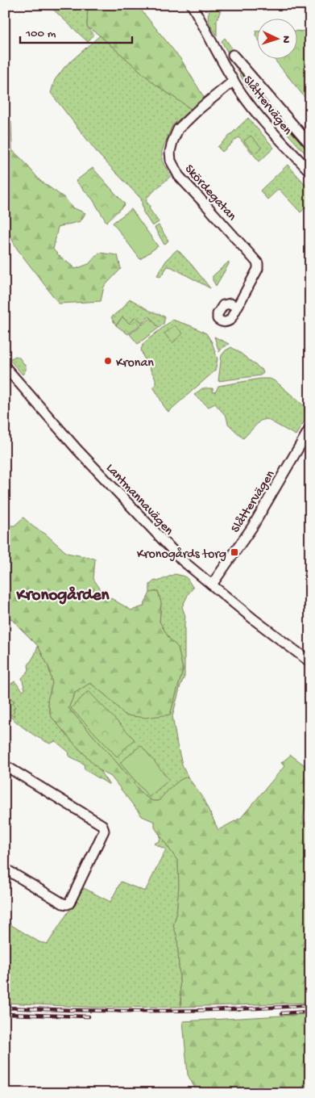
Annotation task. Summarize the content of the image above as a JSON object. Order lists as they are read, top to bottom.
{
  "streets": {
    "street": ["Slåttervägen", "Skördegatan", "Lantmannavägen"]
  },
  "crossings": [
    ["Slåttervägen", "Skördegatan"],
    ["Slåttervägen", "Lantmannavägen"]
  ],
  "districts": ["Kronogården"],
  "places": {
    "other": ["Kronan"],
    "transit": ["Kronogårds torg"]
  },
  "scale_bar": "100 m",
  "north": "right"
}
